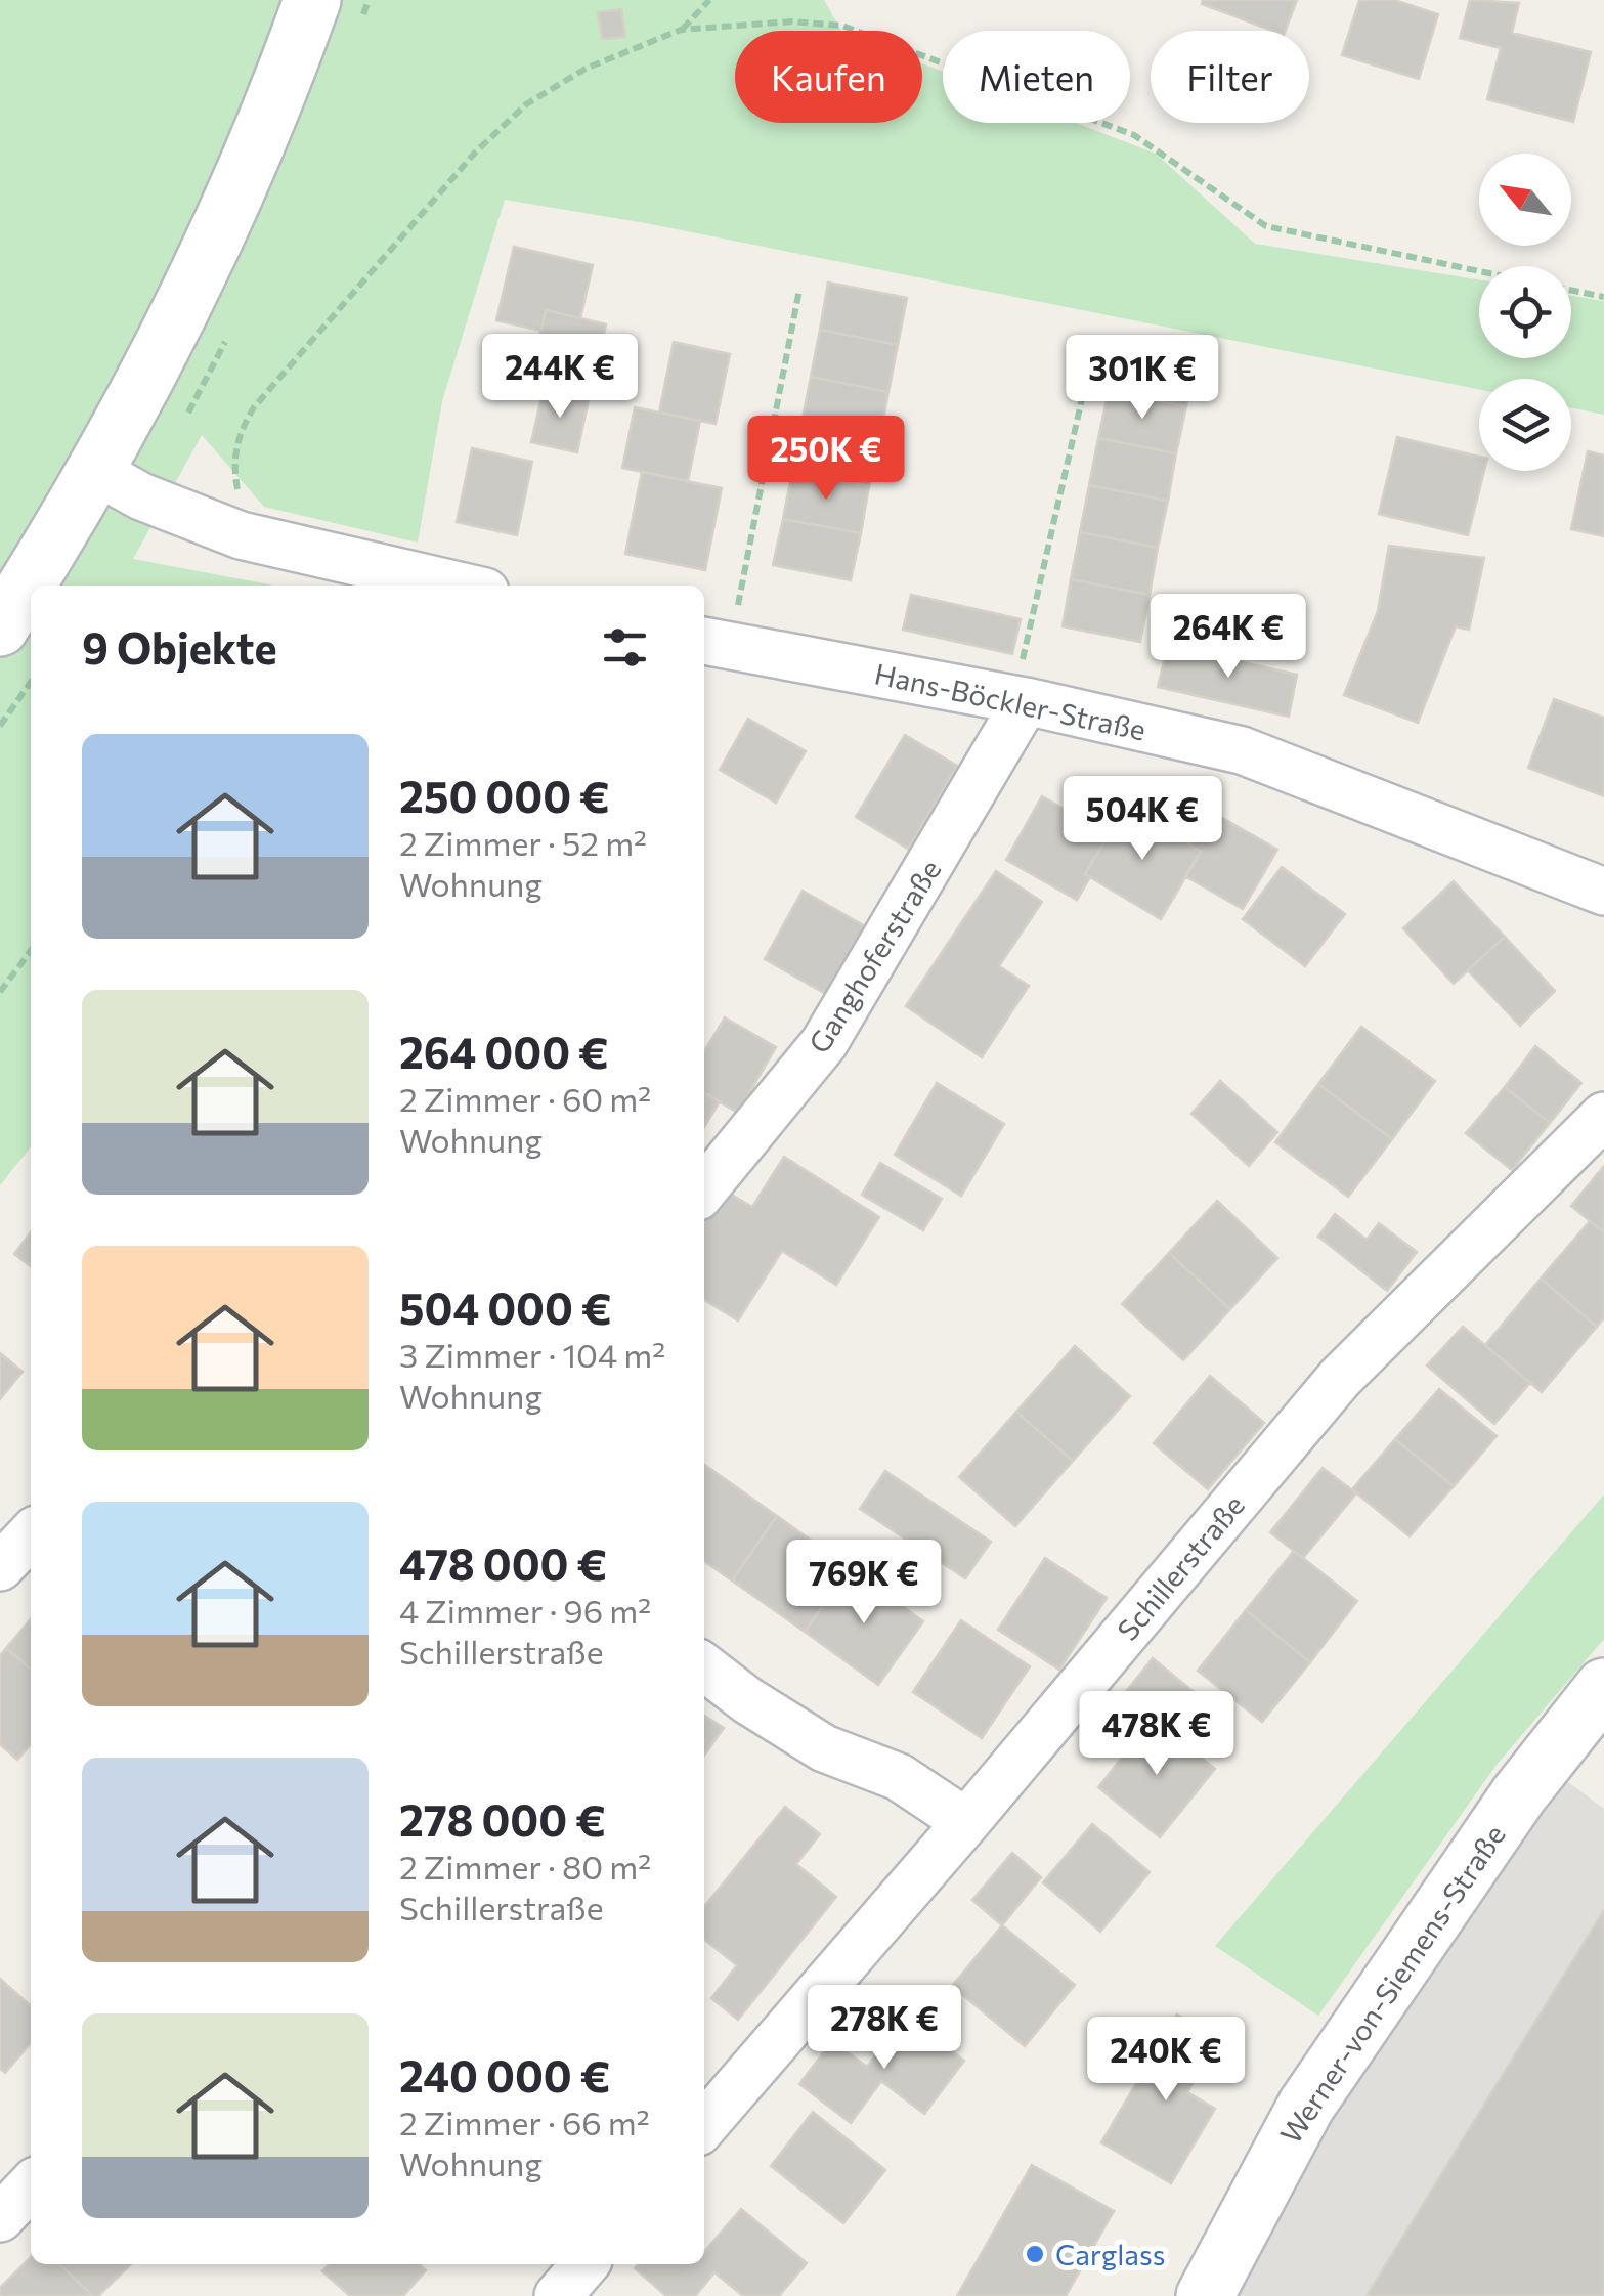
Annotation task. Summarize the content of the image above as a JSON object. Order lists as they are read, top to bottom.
{
  "streets": {
    "street": [
      "Hans-Böckler-Straße",
      "Ganghoferstraße",
      "Schillerstraße",
      "Werner-von-Siemens-Straße"
    ]
  },
  "crossings": [
    ["Hans-Böckler-Straße", "Ganghoferstraße"]
  ],
  "places": ["Carglass"],
  "north": "top left",
  "page": {
    "chip": ["Kaufen", "Mieten", "Filter"],
    "price": [
      "244K €",
      "301K €",
      "250K €",
      "264K €",
      "504K €",
      "769K €",
      "478K €",
      "278K €",
      "240K €"
    ],
    "heading": "9 Objekte",
    "list": [
      {
        "name": "250 000 €",
        "note": "2 Zimmer · 52 m² · Wohnung"
      },
      {
        "name": "264 000 €",
        "note": "2 Zimmer · 60 m² · Wohnung"
      },
      {
        "name": "504 000 €",
        "note": "3 Zimmer · 104 m² · Wohnung"
      },
      {
        "name": "478 000 €",
        "note": "4 Zimmer · 96 m² · Schillerstraße"
      },
      {
        "name": "278 000 €",
        "note": "2 Zimmer · 80 m² · Schillerstraße"
      },
      {
        "name": "240 000 €",
        "note": "2 Zimmer · 66 m² · Wohnung"
      }
    ]
  }
}
